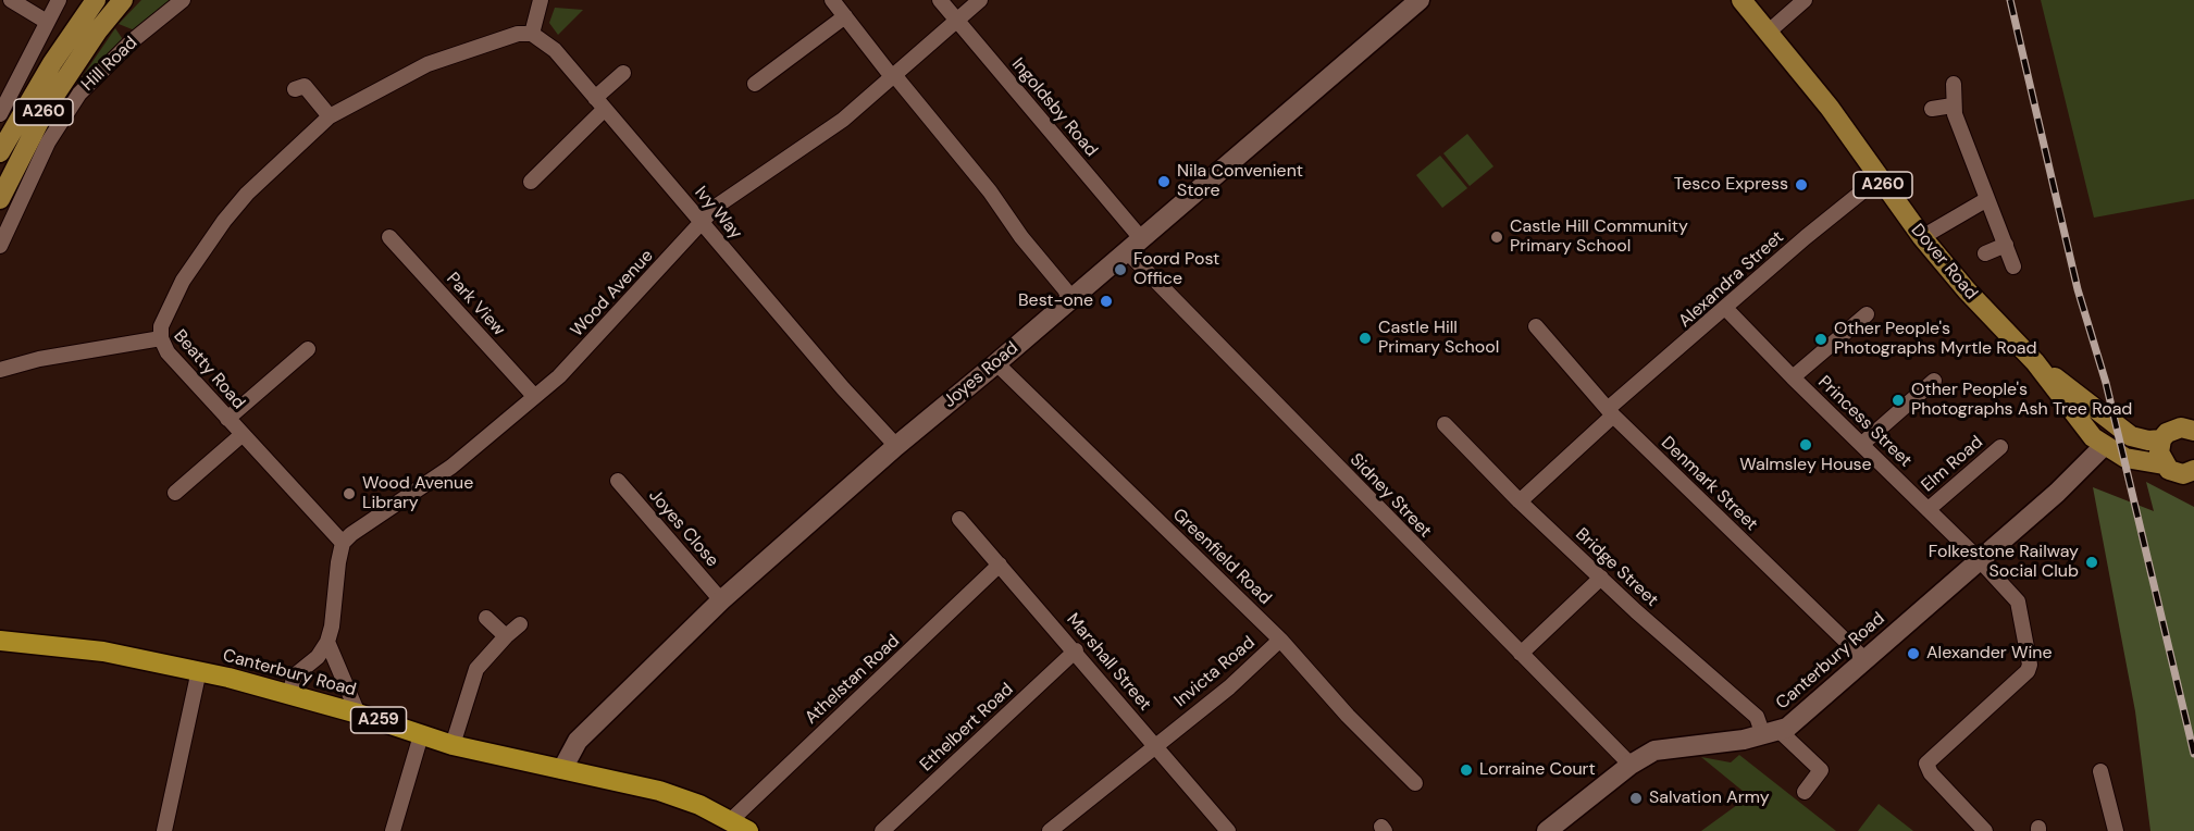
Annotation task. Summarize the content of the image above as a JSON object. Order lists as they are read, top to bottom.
{
  "streets": {
    "highway": ["Canterbury Road", "A259"],
    "main road": ["Hill Road", "A260", "Dover Road"],
    "street": [
      "Ingoldsby Road",
      "Ivy Way",
      "Alexandra Street",
      "Wood Avenue",
      "Park View",
      "Beatty Road",
      "Joyes Road",
      "Princess Street",
      "Elm Road",
      "Denmark Street",
      "Sidney Street",
      "Joyes Close",
      "Greenfield Road",
      "Bridge Street",
      "Marshall Street",
      "Invicta Road",
      "Athelstan Road",
      "Ethelbert Road"
    ]
  },
  "crossings": [
    ["Ingoldsby Road", "Wood Avenue"],
    ["Ingoldsby Road", "Joyes Road"],
    ["Ingoldsby Road", "Sidney Street"],
    ["Ivy Way", "Wood Avenue"],
    ["Ivy Way", "Joyes Road"],
    ["Dover Road", "Alexandra Street"],
    ["Dover Road", "Canterbury Road"],
    ["Alexandra Street", "Princess Street"],
    ["Alexandra Street", "Denmark Street"],
    ["Alexandra Street", "Bridge Street"],
    ["Wood Avenue", "Park View"],
    ["Wood Avenue", "Beatty Road"],
    ["Joyes Road", "Sidney Street"],
    ["Joyes Road", "Joyes Close"],
    ["Joyes Road", "Greenfield Road"],
    ["Joyes Road", "Canterbury Road"],
    ["Princess Street", "Elm Road"],
    ["Princess Street", "Canterbury Road"],
    ["Denmark Street", "Canterbury Road"],
    ["Greenfield Road", "Invicta Road"],
    ["Bridge Street", "Canterbury Road"],
    ["Canterbury Road", "Athelstan Road"],
    ["Marshall Street", "Invicta Road"],
    ["Marshall Street", "Athelstan Road"],
    ["Marshall Street", "Ethelbert Road"]
  ],
  "places": [
    "Nila Convenient Store",
    "Tesco Express",
    "Castle Hill Community Primary School",
    "Foord Post Office",
    "Best-one",
    "Castle Hill Primary School",
    "Other People's Photographs Myrtle Road",
    "Other People's Photographs Ash Tree Road",
    "Walmsley House",
    "Wood Avenue Library",
    "Folkestone Railway Social Club",
    "Alexander Wine",
    "Lorraine Court",
    "Salvation Army"
  ]
}
